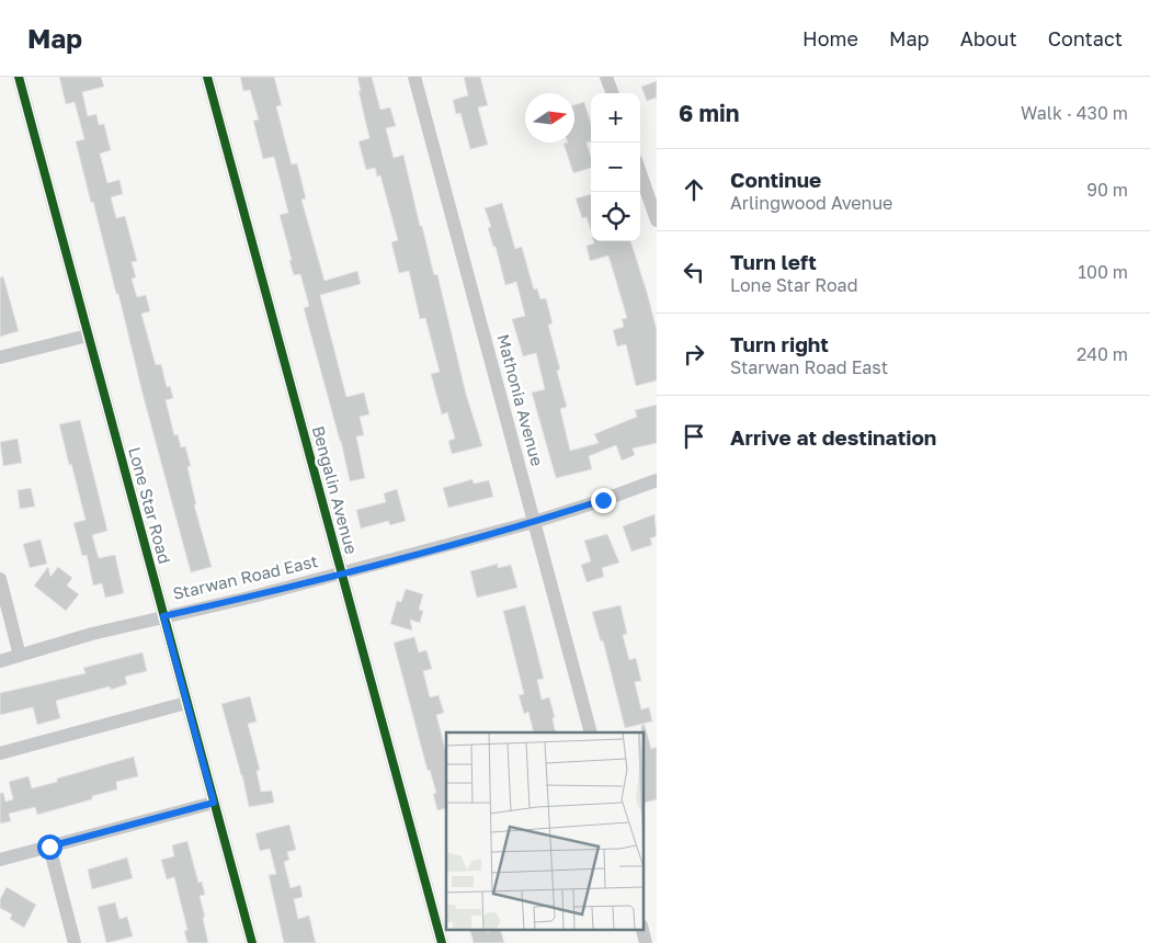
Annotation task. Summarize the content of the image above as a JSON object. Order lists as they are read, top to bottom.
{
  "streets": {
    "street": [
      "Mathonia Avenue",
      "Bengalin Avenue",
      "Lone Star Road",
      "Starwan Road East"
    ]
  },
  "crossings": [
    ["Mathonia Avenue", "Starwan Road East"],
    ["Bengalin Avenue", "Starwan Road East"],
    ["Lone Star Road", "Starwan Road East"]
  ],
  "north": "right",
  "page": {
    "header": "Map",
    "nav": [
      "Home",
      "Map",
      "About",
      "Contact"
    ],
    "heading": ["6 min", "Walk · 430 m"],
    "map_buttons": ["+", "−"],
    "list": [
      ["Continue", "Arlingwood Avenue", "90 m"],
      ["Turn left", "Lone Star Road", "100 m"],
      ["Turn right", "Starwan Road East", "240 m"],
      "Arrive at destination"
    ]
  }
}
